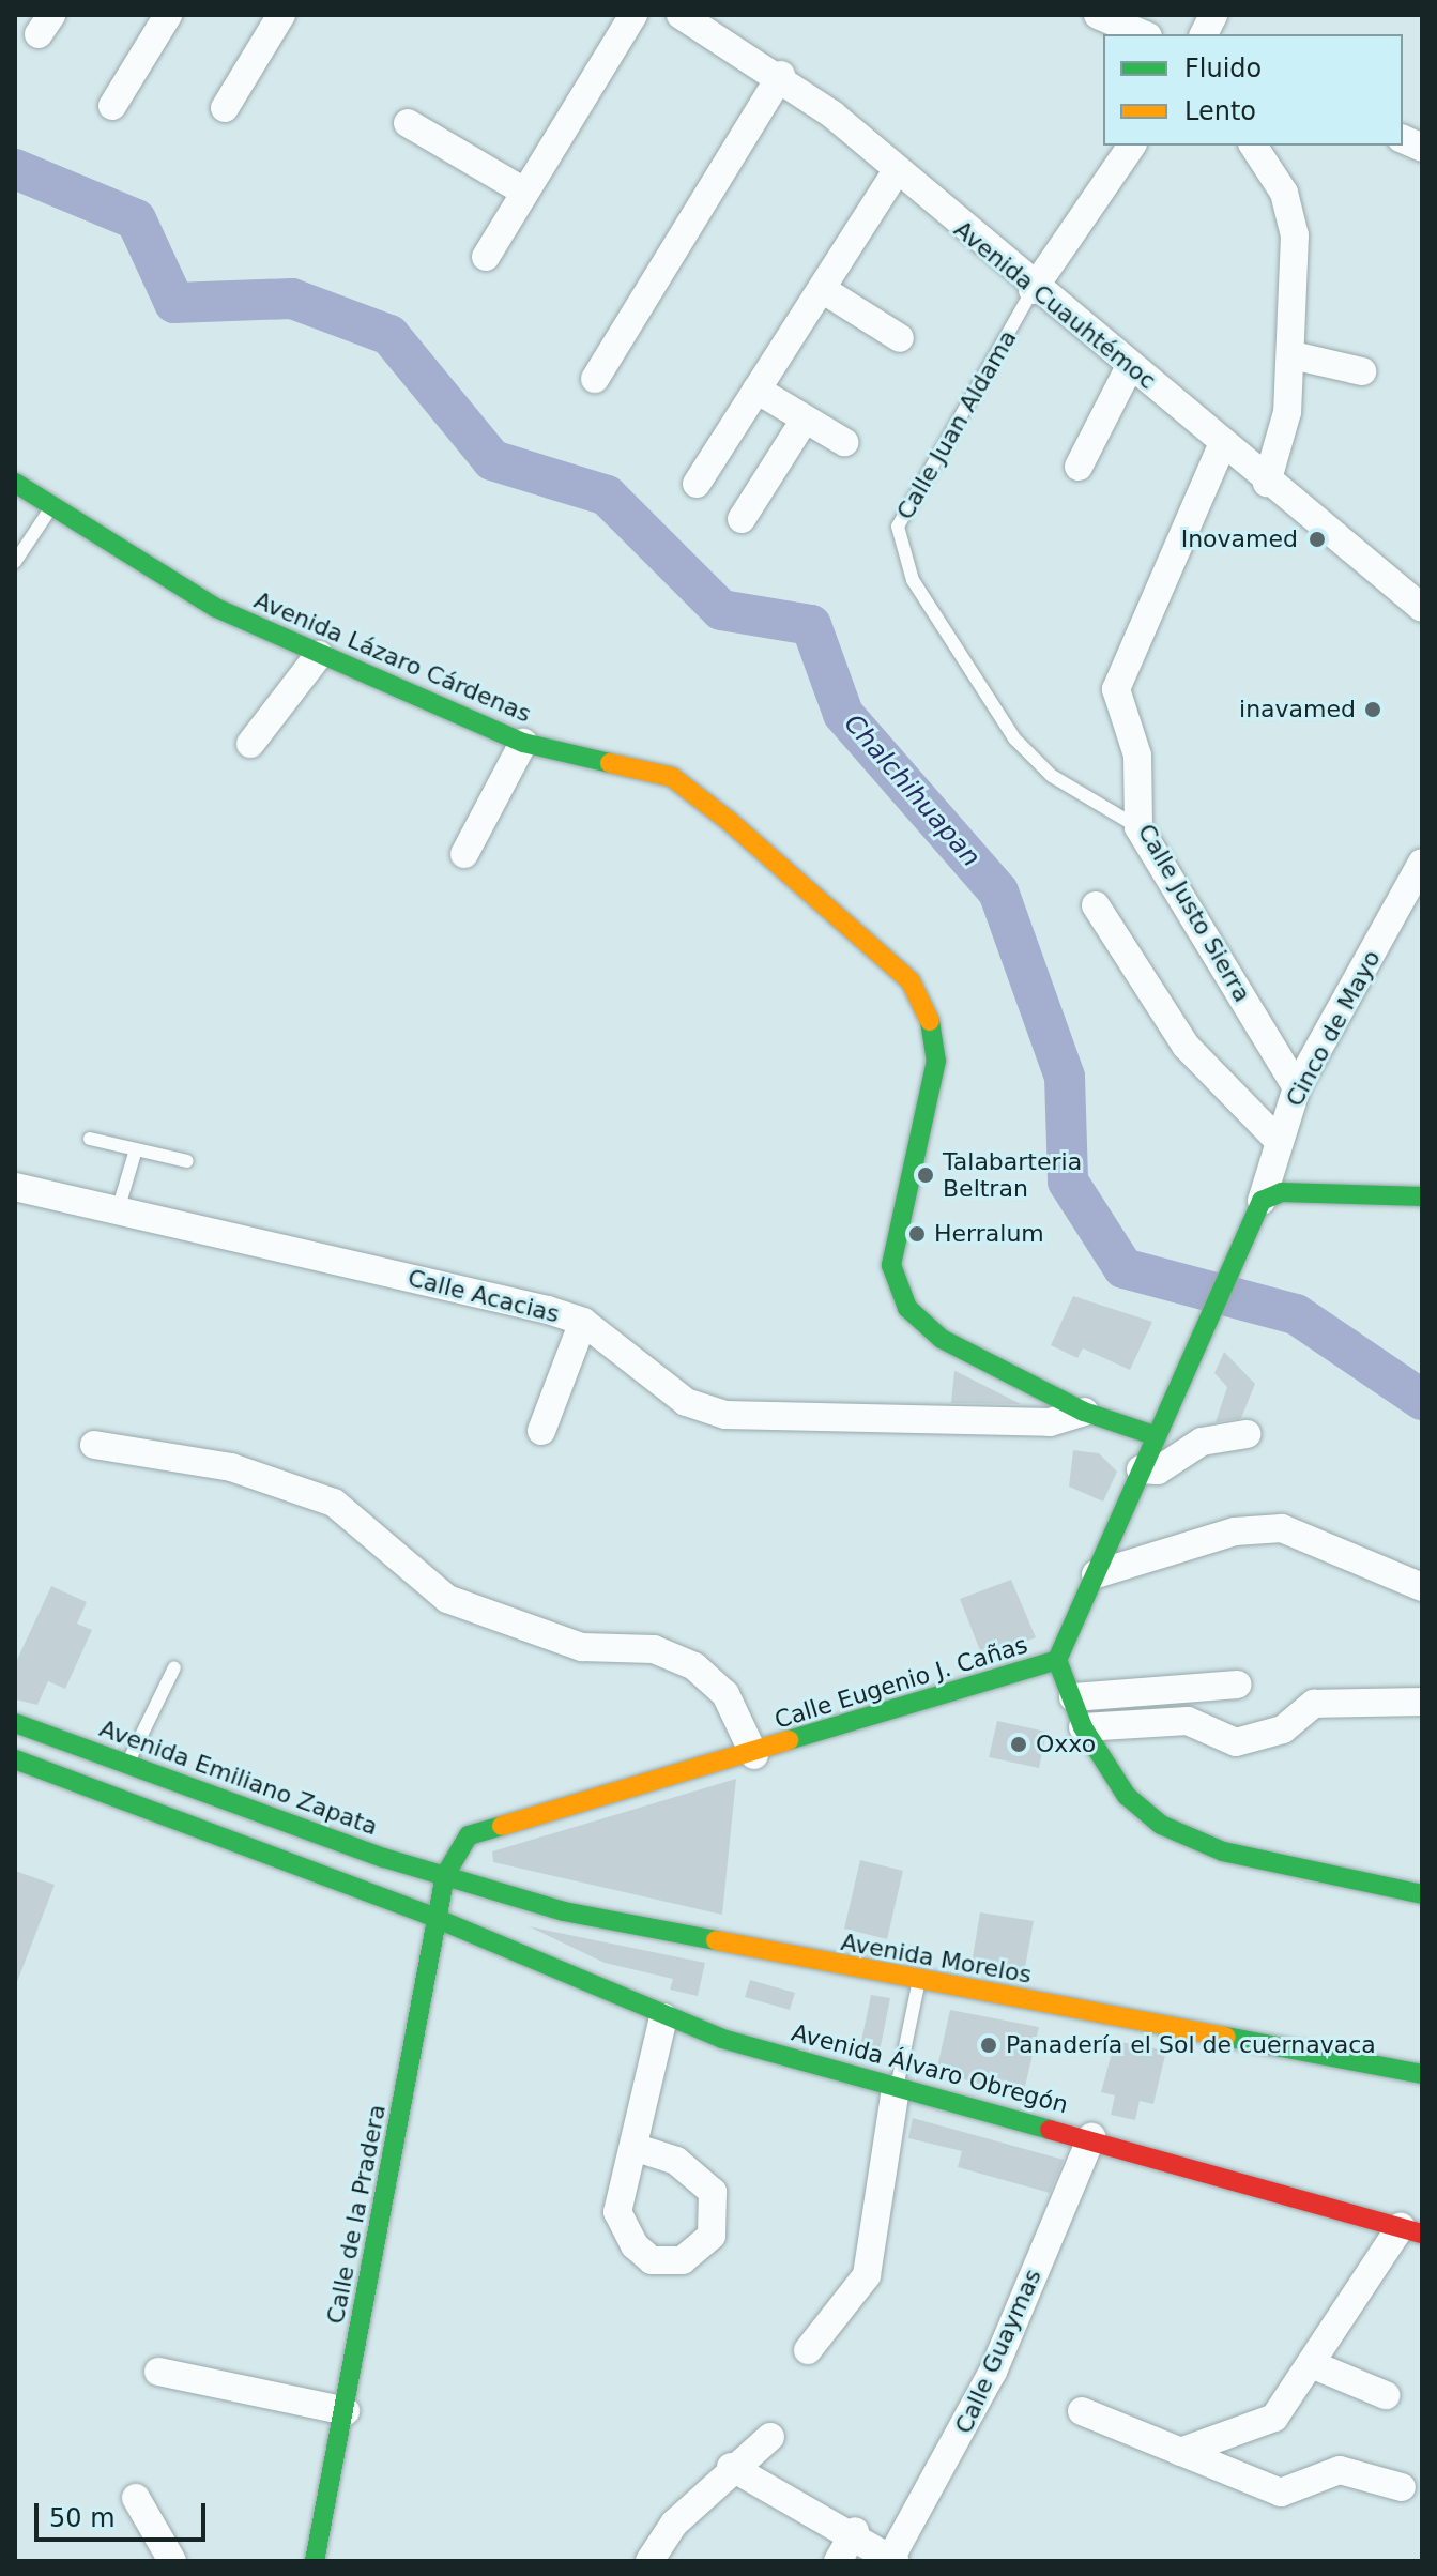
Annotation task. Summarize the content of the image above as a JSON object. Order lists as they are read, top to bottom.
{
  "streets": {
    "street": [
      "Avenida Cuauhtémoc",
      "Avenida Lázaro Cárdenas",
      "Calle Justo Sierra",
      "Cinco de Mayo",
      "Calle Acacias",
      "Calle Eugenio J. Cañas",
      "Avenida Emiliano Zapata",
      "Avenida Morelos",
      "Avenida Álvaro Obregón",
      "Calle de la Pradera",
      "Calle Guaymas"
    ],
    "lane": ["Calle Juan Aldama"]
  },
  "crossings": [
    ["Avenida Cuauhtémoc", "Calle Juan Aldama"],
    ["Avenida Cuauhtémoc", "Calle Justo Sierra"],
    ["Calle Juan Aldama", "Calle Justo Sierra"],
    ["Avenida Lázaro Cárdenas", "Calle Acacias"],
    ["Avenida Lázaro Cárdenas", "Calle Eugenio J. Cañas"],
    ["Calle Justo Sierra", "Cinco de Mayo"],
    ["Cinco de Mayo", "Calle Eugenio J. Cañas"],
    ["Calle Eugenio J. Cañas", "Avenida Emiliano Zapata"],
    ["Calle Eugenio J. Cañas", "Avenida Morelos"],
    ["Calle Eugenio J. Cañas", "Calle de la Pradera"],
    ["Avenida Emiliano Zapata", "Avenida Morelos"],
    ["Avenida Emiliano Zapata", "Calle de la Pradera"],
    ["Avenida Morelos", "Calle de la Pradera"],
    ["Avenida Álvaro Obregón", "Calle de la Pradera"],
    ["Avenida Álvaro Obregón", "Calle Guaymas"]
  ],
  "water": ["Chalchihuapan"],
  "places": [
    "Inovamed",
    "inavamed",
    "Talabarteria Beltran",
    "Herralum",
    "Oxxo",
    "Panadería el Sol de cuernavaca"
  ],
  "legend": ["Fluido", "Lento"],
  "scale_bar": "50 m"
}
